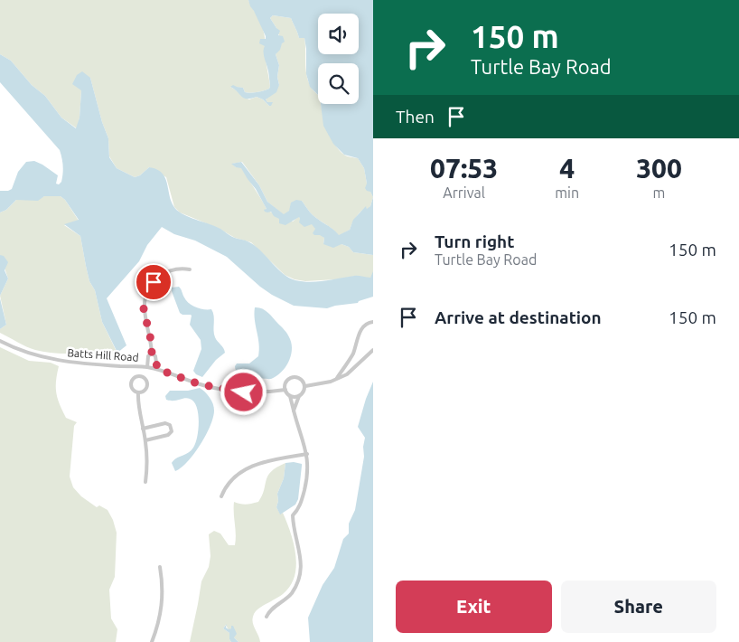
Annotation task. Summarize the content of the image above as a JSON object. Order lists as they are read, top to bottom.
{
  "streets": {
    "street": ["Batts Hill Road"]
  },
  "page": {
    "turn": ["150 m", "Turtle Bay Road"],
    "then": "Then",
    "eta": [
      "07:53",
      "Arrival",
      "4",
      "min",
      "300",
      "m"
    ],
    "list": [
      {
        "name": "Turn right",
        "note": "Turtle Bay Road",
        "value": "150 m"
      },
      {
        "name": "Arrive at destination",
        "value": "150 m"
      }
    ],
    "buttons": ["Exit", "Share"]
  }
}
